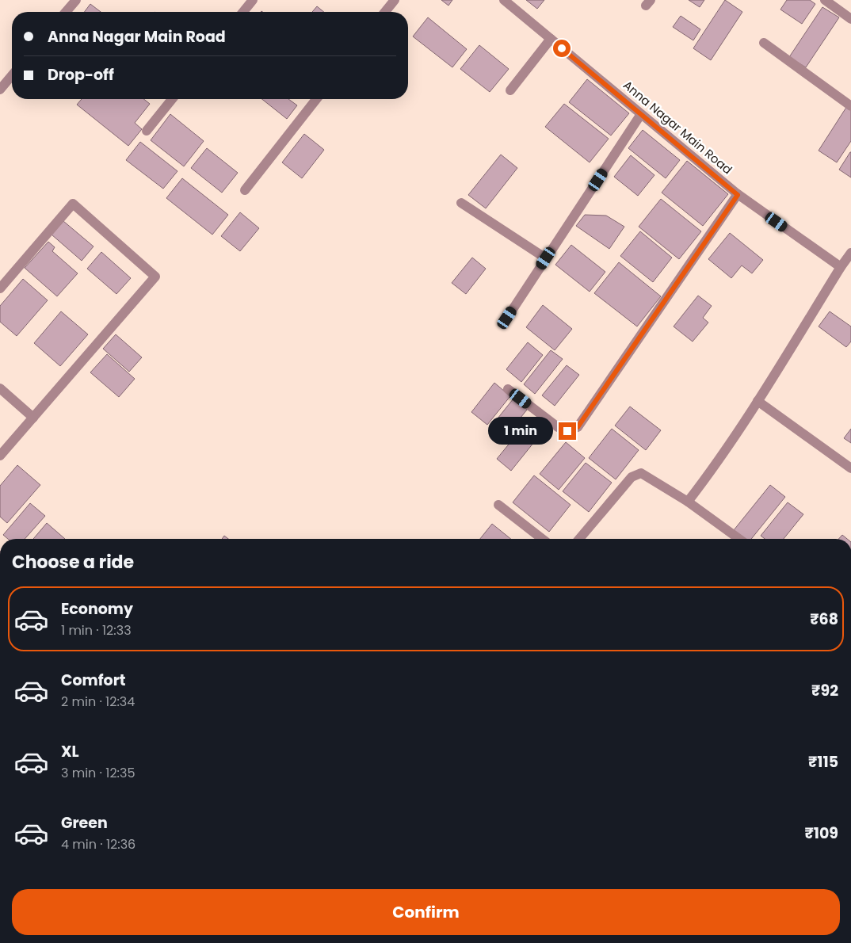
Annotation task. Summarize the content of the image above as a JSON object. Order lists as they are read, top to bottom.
{
  "streets": {
    "street": ["Anna Nagar Main Road"]
  },
  "page": {
    "banner": ["Anna Nagar Main Road", "Drop-off"],
    "bubble": "1 min",
    "heading": "Choose a ride",
    "list": [
      {
        "name": "Economy",
        "note": "1 min · 12:33",
        "value": "₹68"
      },
      {
        "name": "Comfort",
        "note": "2 min · 12:34",
        "value": "₹92"
      },
      {
        "name": "XL",
        "note": "3 min · 12:35",
        "value": "₹115"
      },
      {
        "name": "Green",
        "note": "4 min · 12:36",
        "value": "₹109"
      }
    ],
    "buttons": "Confirm"
  }
}
